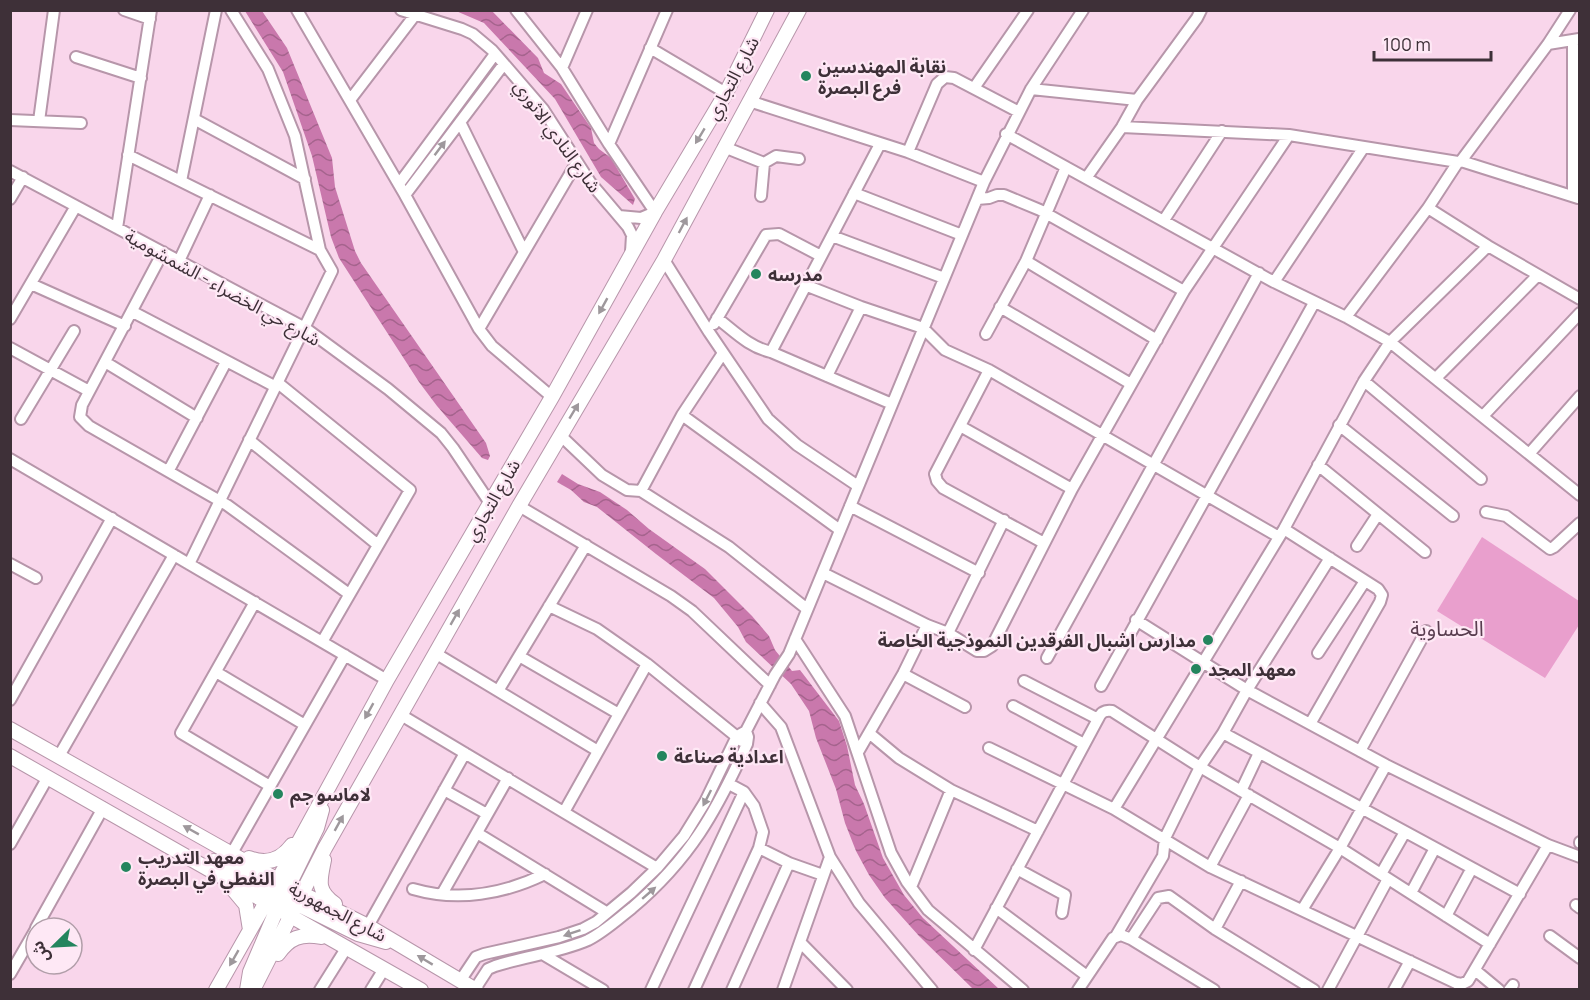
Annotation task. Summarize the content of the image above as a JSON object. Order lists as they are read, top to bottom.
{
  "streets": {
    "main road": ["شارع التجاري", "شارع الجمهورية"],
    "street": ["شارع النادي الاثوري", "شارع حي الخضراء - الشمشومية"]
  },
  "crossings": [
    ["شارع التجاري", "شارع النادي الاثوري"],
    ["شارع التجاري", "شارع حي الخضراء - الشمشومية"],
    ["شارع التجاري", "شارع الجمهورية"]
  ],
  "districts": ["الحساوية"],
  "places": [
    "نقابة المهندسين فرع البصرة",
    "مدرسه",
    "مدارس اشبال الفرقدين النموذجية الخاصة",
    "معهد المجد",
    "اعدادية صناعة",
    "لاماسو جم",
    "معهد التدريب النفطي في البصرة"
  ],
  "scale_bar": "100 m",
  "north": "bottom left"
}
